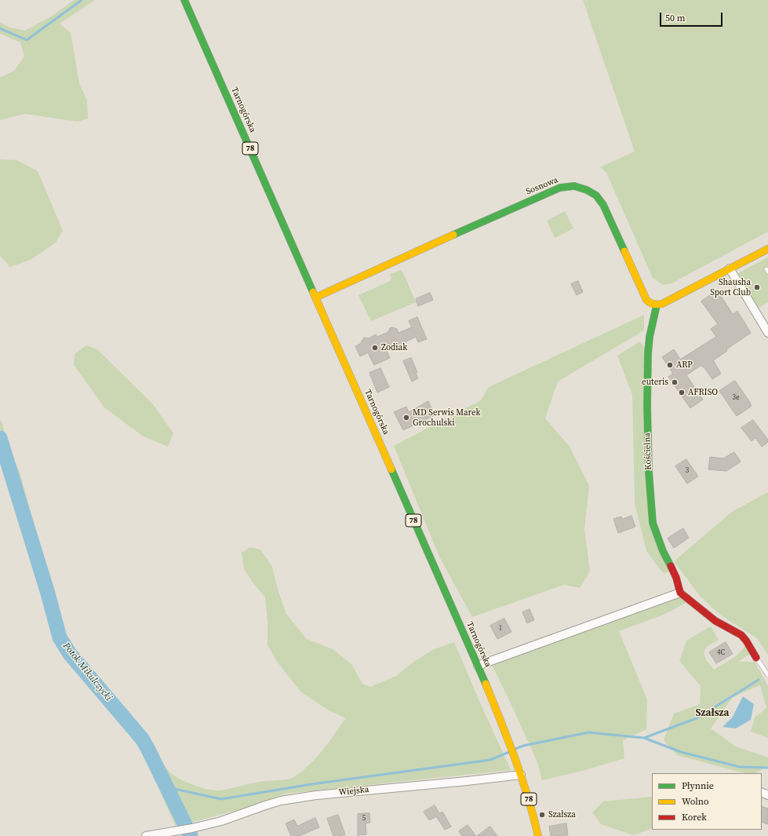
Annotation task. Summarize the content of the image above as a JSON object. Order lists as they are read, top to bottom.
{
  "streets": {
    "street": [
      "Tarnogórska",
      "78",
      "Sosnowa",
      "Kościelna",
      "Wiejska"
    ]
  },
  "crossings": [
    ["Tarnogórska", "Sosnowa"],
    ["Tarnogórska", "Wiejska"],
    ["Sosnowa", "Kościelna"]
  ],
  "districts": ["Szałsza"],
  "water": ["Potok Mikulczycki"],
  "places": [
    "Shausha Sport Club",
    "Zodiak",
    "ARP",
    "euteris",
    "AFRISO",
    "MD Serwis Marek Grochulski",
    "Szałsza"
  ],
  "house_numbers": [
    "3e",
    "3",
    "1",
    "4C",
    "5"
  ],
  "legend": ["Płynnie", "Wolno", "Korek"],
  "scale_bar": "50 m"
}
